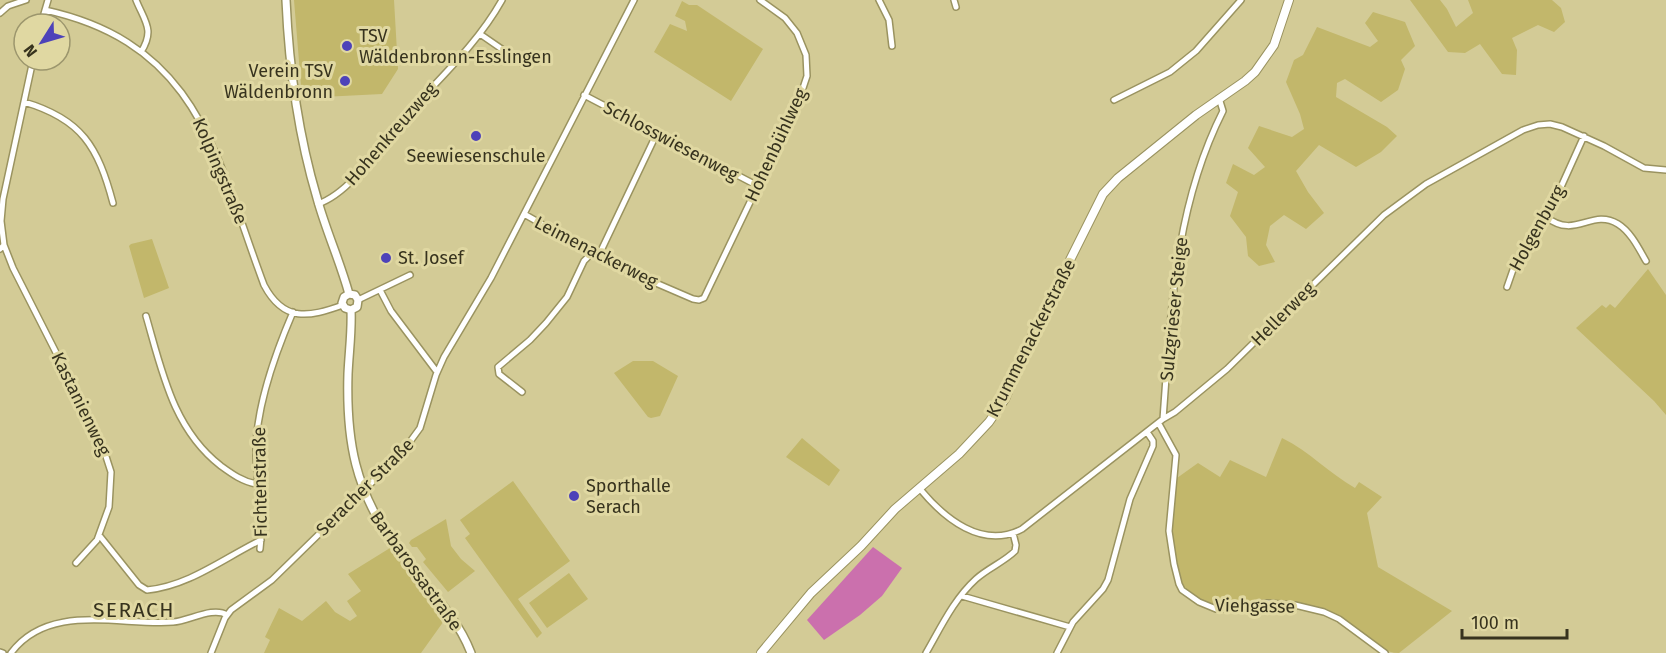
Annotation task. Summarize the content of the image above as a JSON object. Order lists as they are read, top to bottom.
{
  "streets": {
    "main road": ["Krummenackerstraße"],
    "street": [
      "Hohenkreuzweg",
      "Schlosswiesenweg",
      "Hohenbühlweg",
      "Kolpingstraße",
      "Holgenburg",
      "Leimenackerweg",
      "Sulzgrieser Steige",
      "Hellerweg",
      "Kastanienweg",
      "Fichtenstraße",
      "Seracher Straße",
      "Barbarossastraße",
      "Viehgasse"
    ]
  },
  "crossings": [
    ["Schlosswiesenweg", "Hohenbühlweg"],
    ["Schlosswiesenweg", "Seracher Straße"],
    ["Hohenbühlweg", "Leimenackerweg"],
    ["Kolpingstraße", "Fichtenstraße"],
    ["Holgenburg", "Hellerweg"],
    ["Leimenackerweg", "Seracher Straße"],
    ["Sulzgrieser Steige", "Hellerweg"],
    ["Sulzgrieser Steige", "Krummenackerstraße"],
    ["Sulzgrieser Steige", "Viehgasse"],
    ["Hellerweg", "Viehgasse"],
    ["Seracher Straße", "Barbarossastraße"]
  ],
  "districts": ["SERACH"],
  "places": [
    "TSV Wäldenbronn-Esslingen",
    "Verein TSV Wäldenbronn",
    "Seewiesenschule",
    "St. Josef",
    "Sporthalle Serach"
  ],
  "scale_bar": "100 m",
  "north": "bottom left"
}
